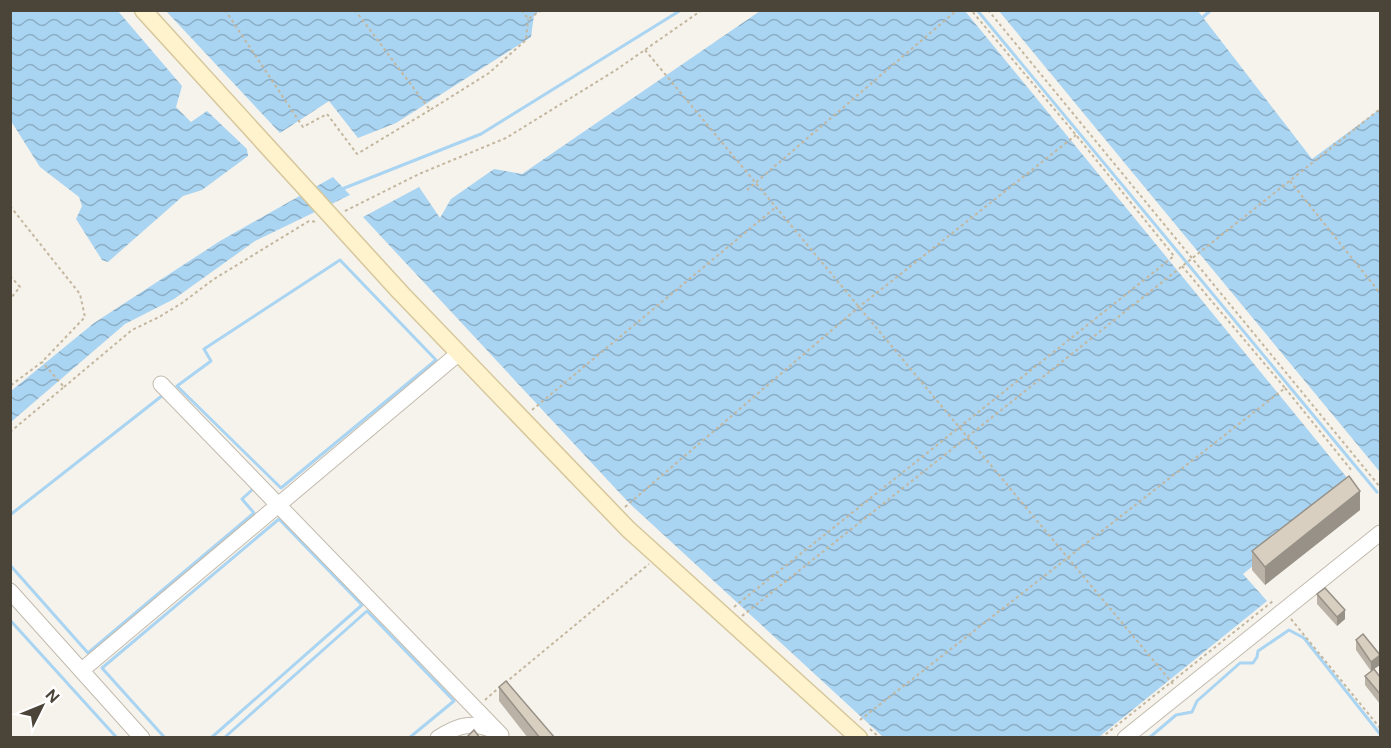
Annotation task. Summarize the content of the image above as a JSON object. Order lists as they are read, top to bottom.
{
  "north": "top right"
}
